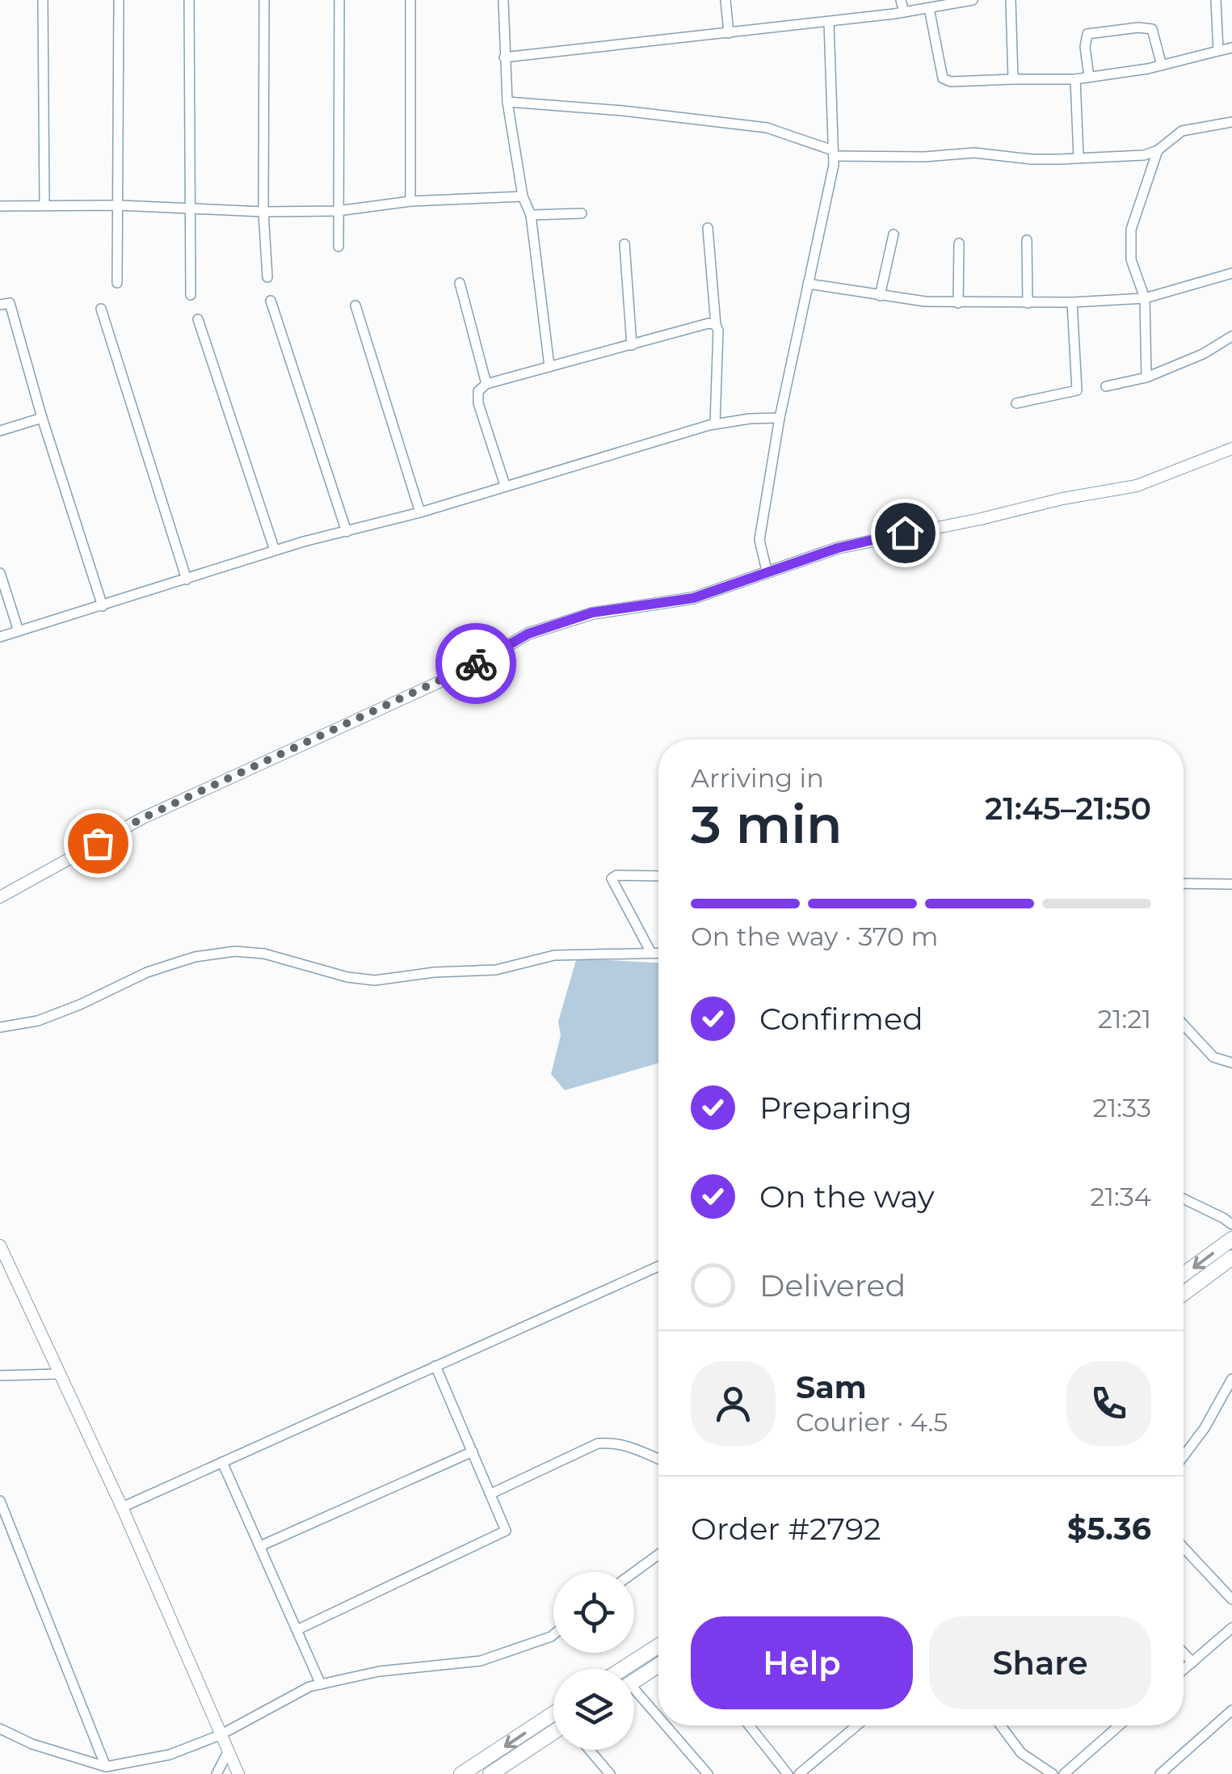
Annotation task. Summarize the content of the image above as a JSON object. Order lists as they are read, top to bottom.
{
  "page": {
    "heading": ["3 min", "Arriving in", "21:45–21:50"],
    "panel": [
      "Sam",
      "Courier · 4.5",
      "Order #2792",
      "$5.36"
    ],
    "bar": "On the way · 370 m",
    "list": [
      ["Confirmed", "21:21"],
      ["Preparing", "21:33"],
      ["On the way", "21:34"],
      "Delivered"
    ],
    "buttons": ["Help", "Share"]
  }
}
